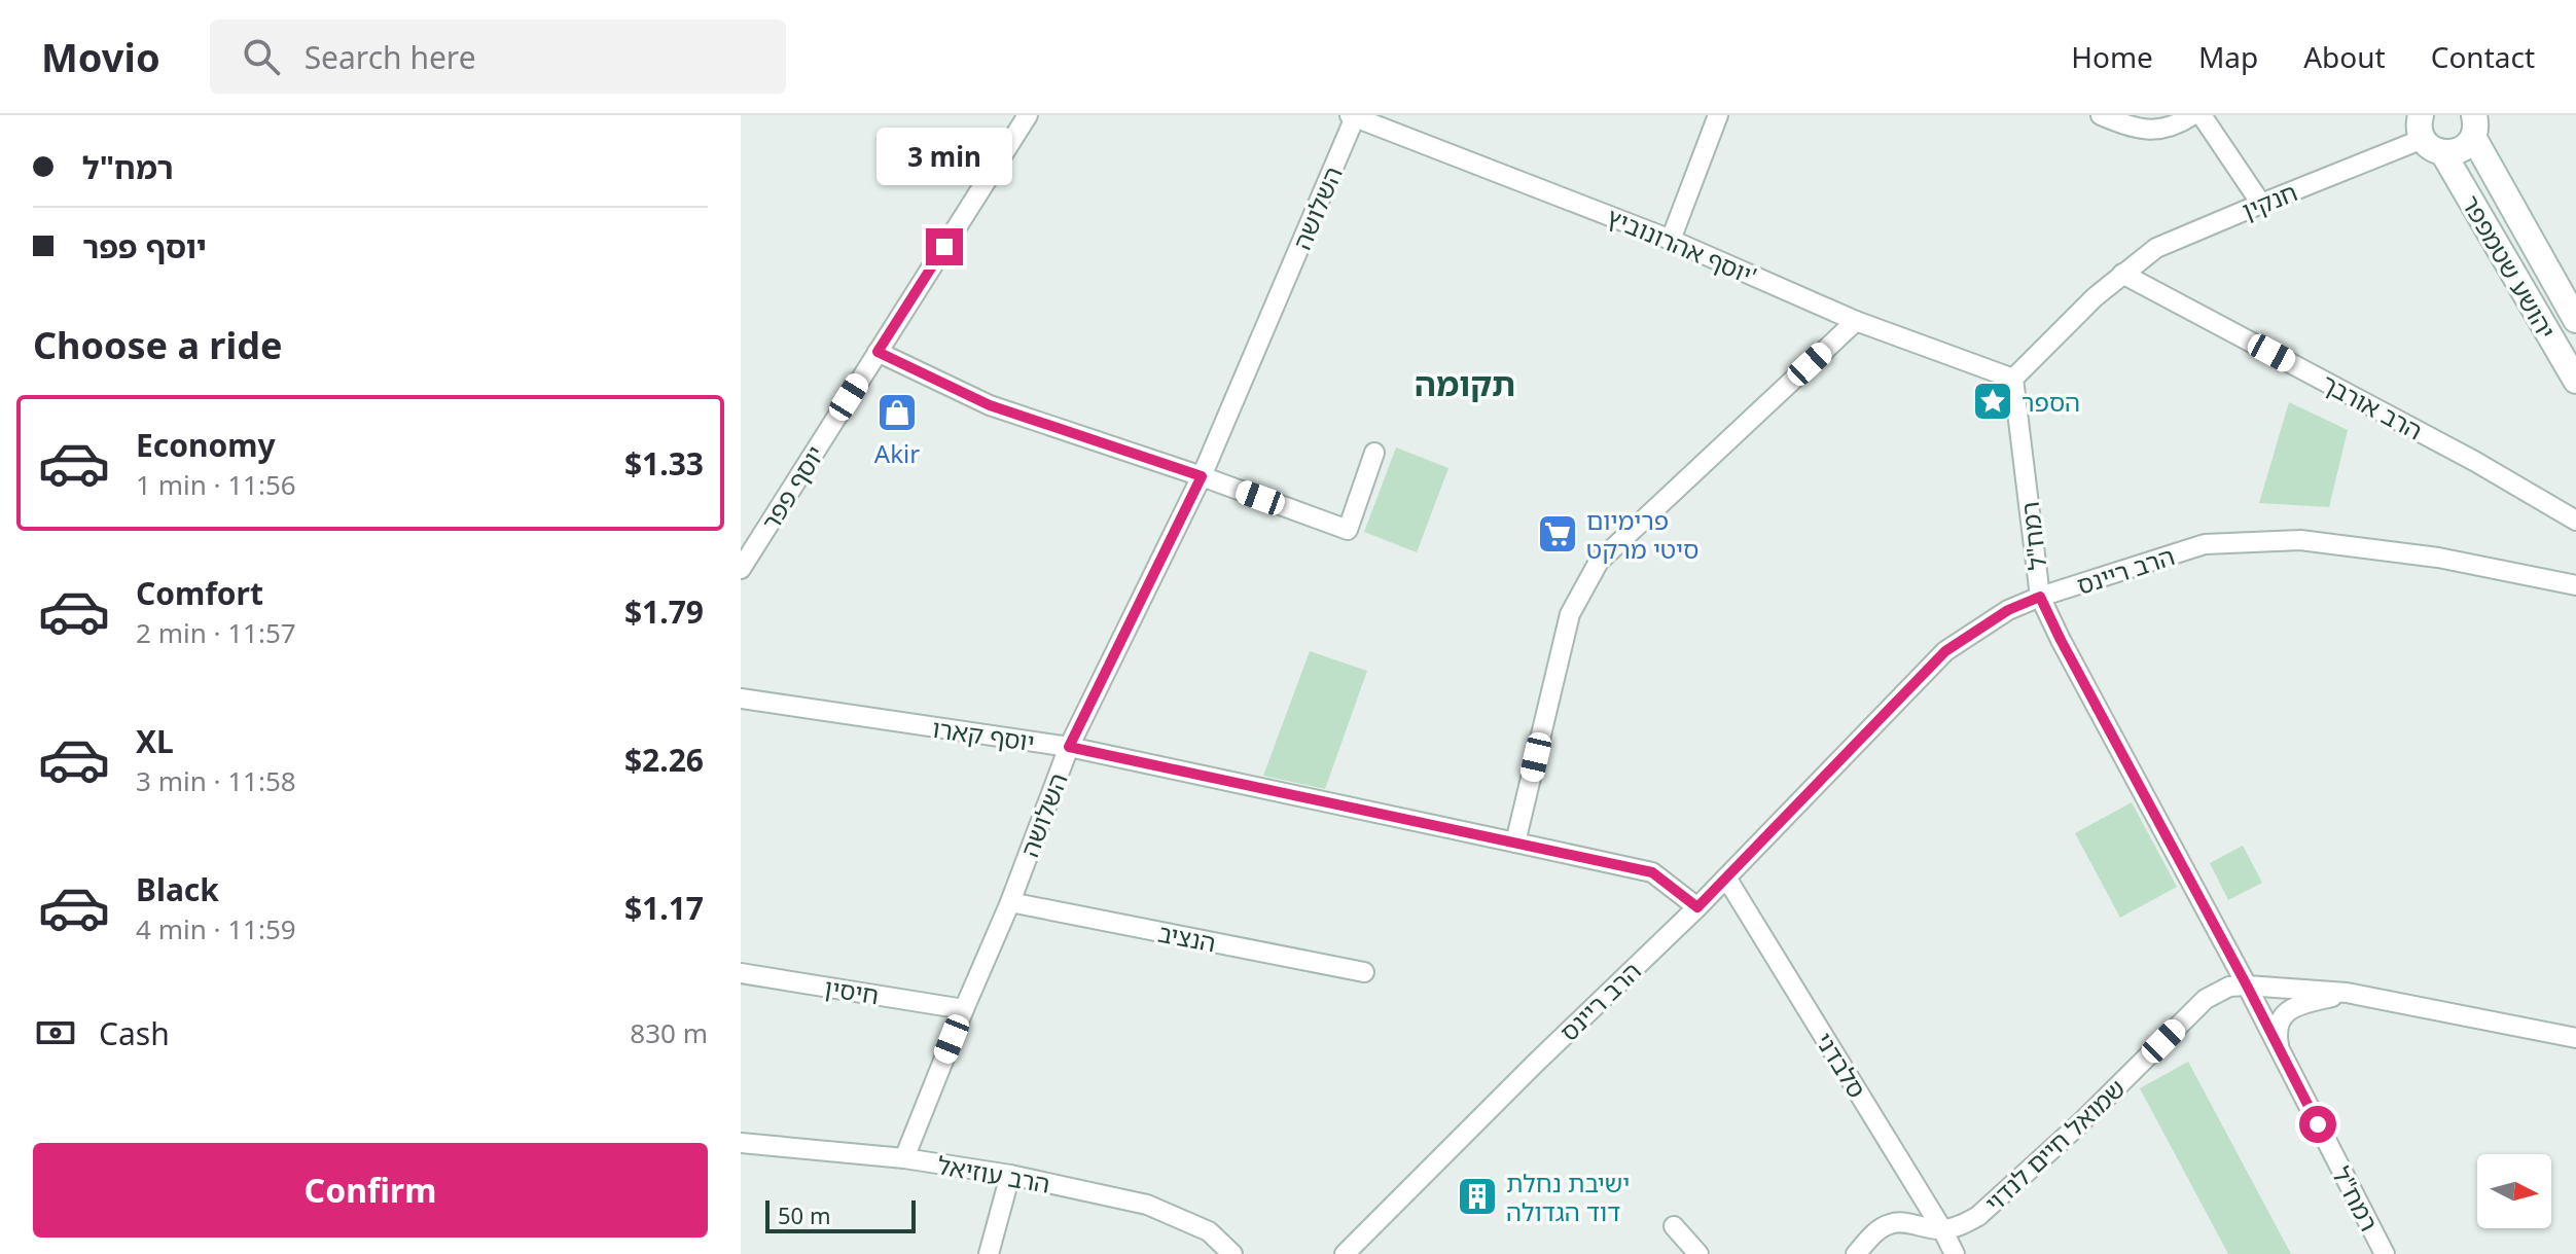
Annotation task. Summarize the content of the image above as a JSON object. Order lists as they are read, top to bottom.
{
  "streets": {
    "street": [
      "חנקין",
      "השלושה",
      "יוסף אהרונוביץ'",
      "יהושע שטמפפר",
      "הרב אורבך",
      "יוסף פפר",
      "רמח\"ל",
      "הרב ריינס",
      "יוסף קארו",
      "הנציב",
      "חיסין",
      "סלבדני",
      "שמואל חיים לנדוי",
      "הרב עוזיאל"
    ]
  },
  "crossings": [
    ["חנקין", "יהושע שטמפפר"],
    ["חנקין", "הרב אורבך"],
    ["השלושה", "יוסף אהרונוביץ'"],
    ["השלושה", "יוסף קארו"],
    ["השלושה", "הנציב"],
    ["השלושה", "חיסין"],
    ["השלושה", "הרב עוזיאל"],
    ["יוסף אהרונוביץ'", "רמח\"ל"],
    ["רמח\"ל", "הרב ריינס"],
    ["רמח\"ל", "שמואל חיים לנדוי"],
    ["הרב ריינס", "יוסף קארו"],
    ["הרב ריינס", "סלבדני"],
    ["סלבדני", "שמואל חיים לנדוי"]
  ],
  "districts": ["תקומה"],
  "places": {
    "place": ["הספר"],
    "shop": ["Akir"],
    "supermarket": ["פרימיום סיטי מרקט"],
    "building": ["ישיבת נחלת דוד הגדולה"]
  },
  "scale_bar": "50 m",
  "north": "right",
  "page": {
    "header": "Movio",
    "search": "Search here",
    "nav": [
      "Home",
      "Map",
      "About",
      "Contact"
    ],
    "banner": ["רמח\"ל", "יוסף פפר"],
    "bubble": "3 min",
    "heading": "Choose a ride",
    "list": [
      {
        "name": "Economy",
        "note": "1 min · 11:56",
        "value": "$1.33"
      },
      {
        "name": "Comfort",
        "note": "2 min · 11:57",
        "value": "$1.79"
      },
      {
        "name": "XL",
        "note": "3 min · 11:58",
        "value": "$2.26"
      },
      {
        "name": "Black",
        "note": "4 min · 11:59",
        "value": "$1.17"
      }
    ],
    "pay": ["Cash", "830 m"],
    "buttons": "Confirm",
    "scale": "50 m"
  }
}
